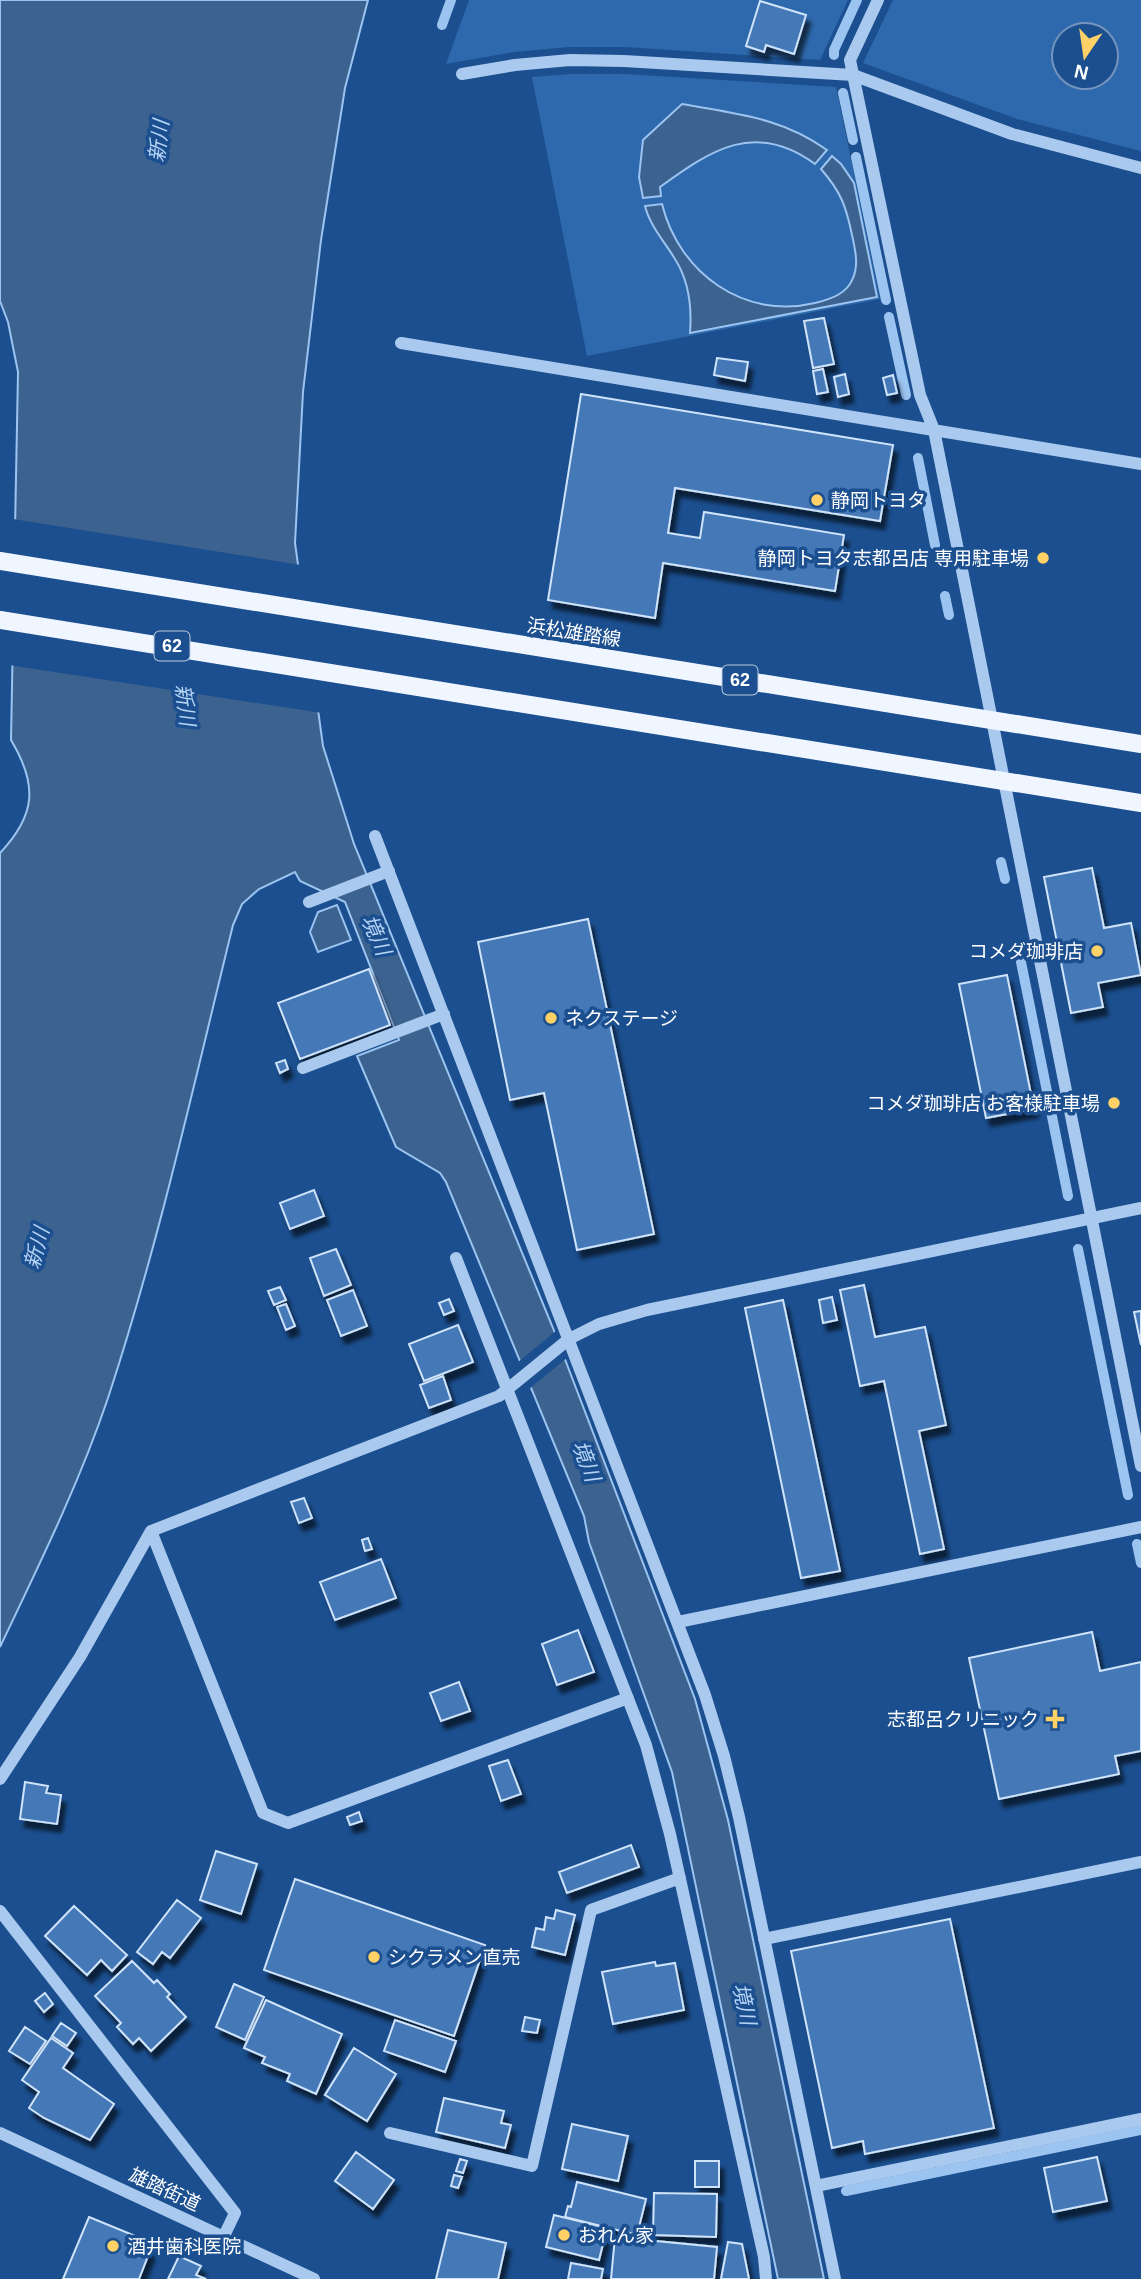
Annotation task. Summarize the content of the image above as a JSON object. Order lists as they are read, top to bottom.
{
  "streets": {
    "main road": ["浜松雄踏線", "62"],
    "street": ["雄踏街道"]
  },
  "water": ["新川", "境川"],
  "places": {
    "other": [
      "静岡トヨタ",
      "静岡トヨタ志都呂店 専用駐車場",
      "コメダ珈琲店",
      "ネクステージ",
      "コメダ珈琲店 お客様駐車場",
      "シクラメン直売",
      "おれん家",
      "酒井歯科医院"
    ],
    "health": ["志都呂クリニック"]
  },
  "north": "bottom"
}
